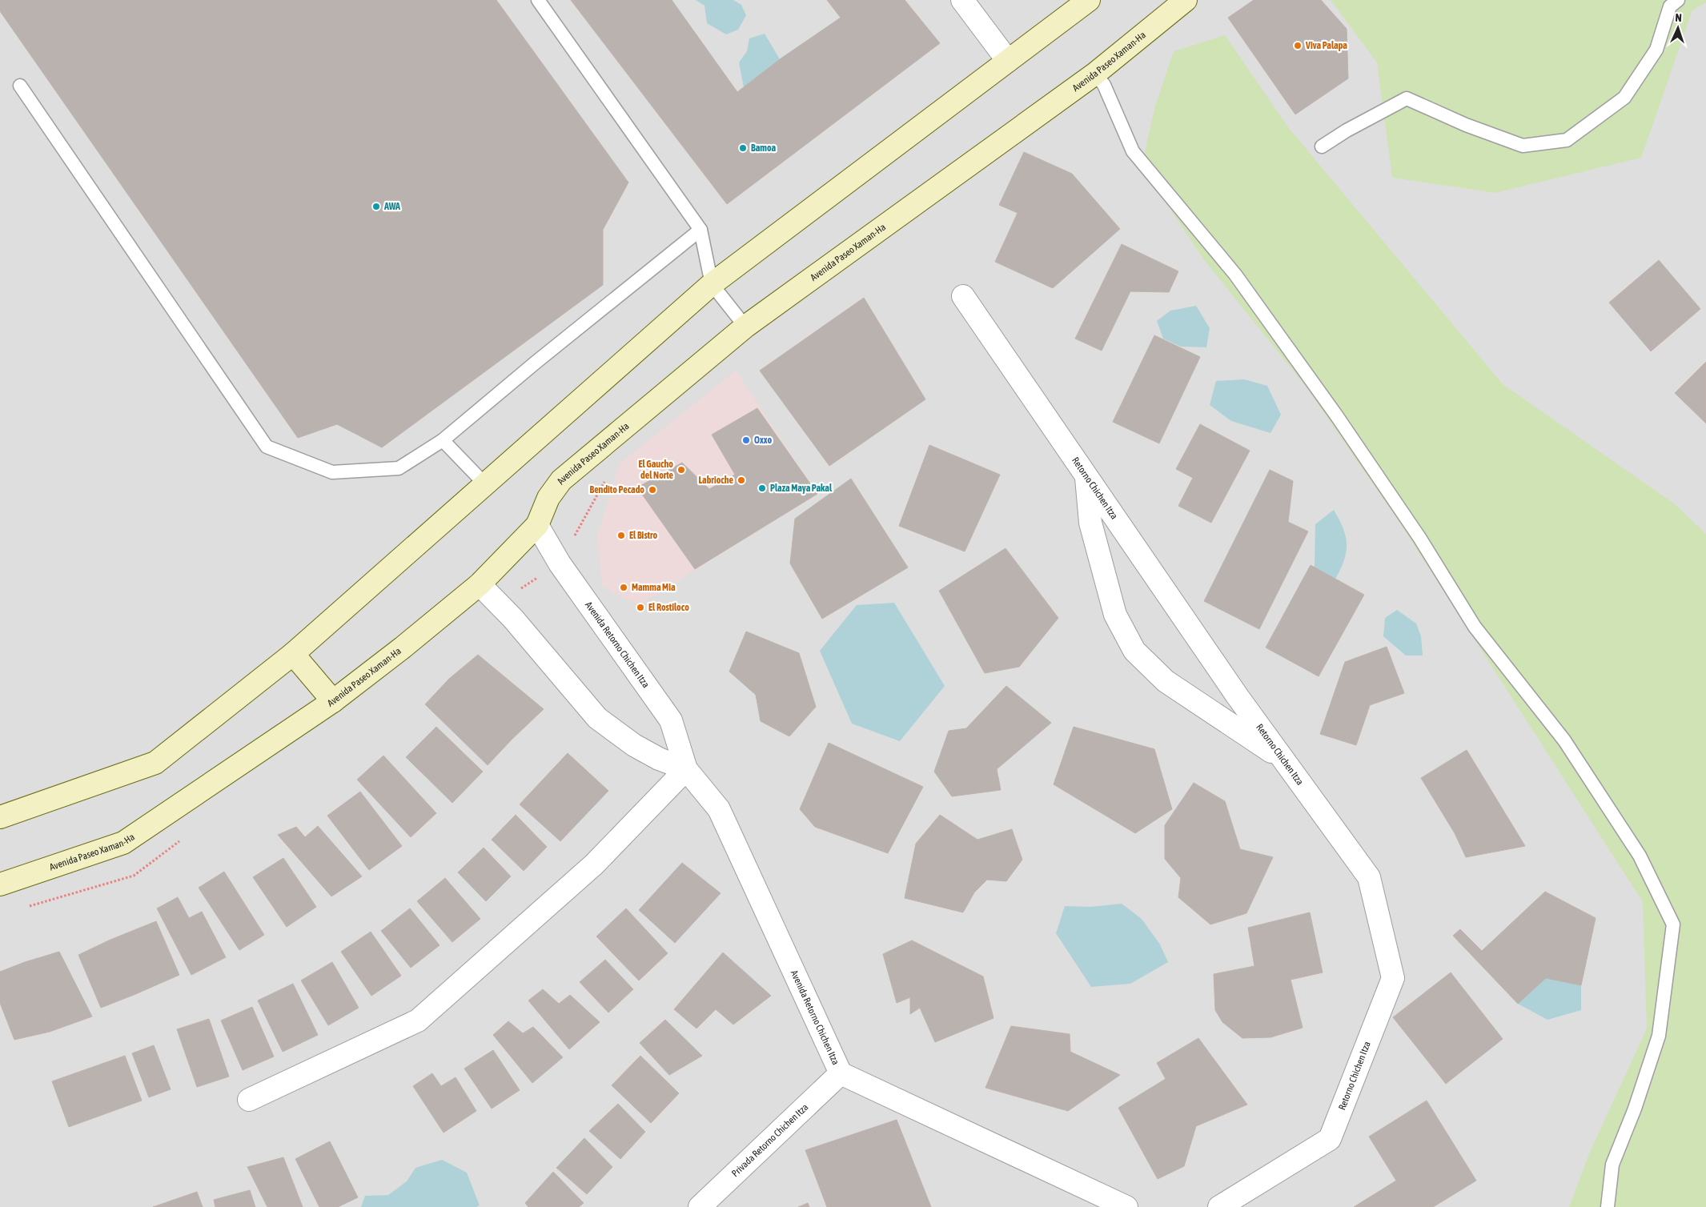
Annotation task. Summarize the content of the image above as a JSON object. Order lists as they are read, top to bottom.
{
  "streets": {
    "main road": ["Avenida Paseo Xaman-Ha"],
    "street": ["Retorno Chichen Itza", "Avenida Retorno Chichen Itza", "Privada Retorno Chichen Itza"]
  },
  "crossings": [
    ["Avenida Paseo Xaman-Ha", "Avenida Retorno Chichen Itza"],
    ["Avenida Retorno Chichen Itza", "Privada Retorno Chichen Itza"]
  ],
  "places": [
    "Viva Palapa",
    "Bamoa",
    "AWA",
    "Oxxo",
    "El Gaucho del Norte",
    "Labrioche",
    "Plaza Maya Pakal",
    "Bendito Pecado",
    "El Bistro",
    "Mamma Mia",
    "El Rostiloco"
  ],
  "north": "top"
}
